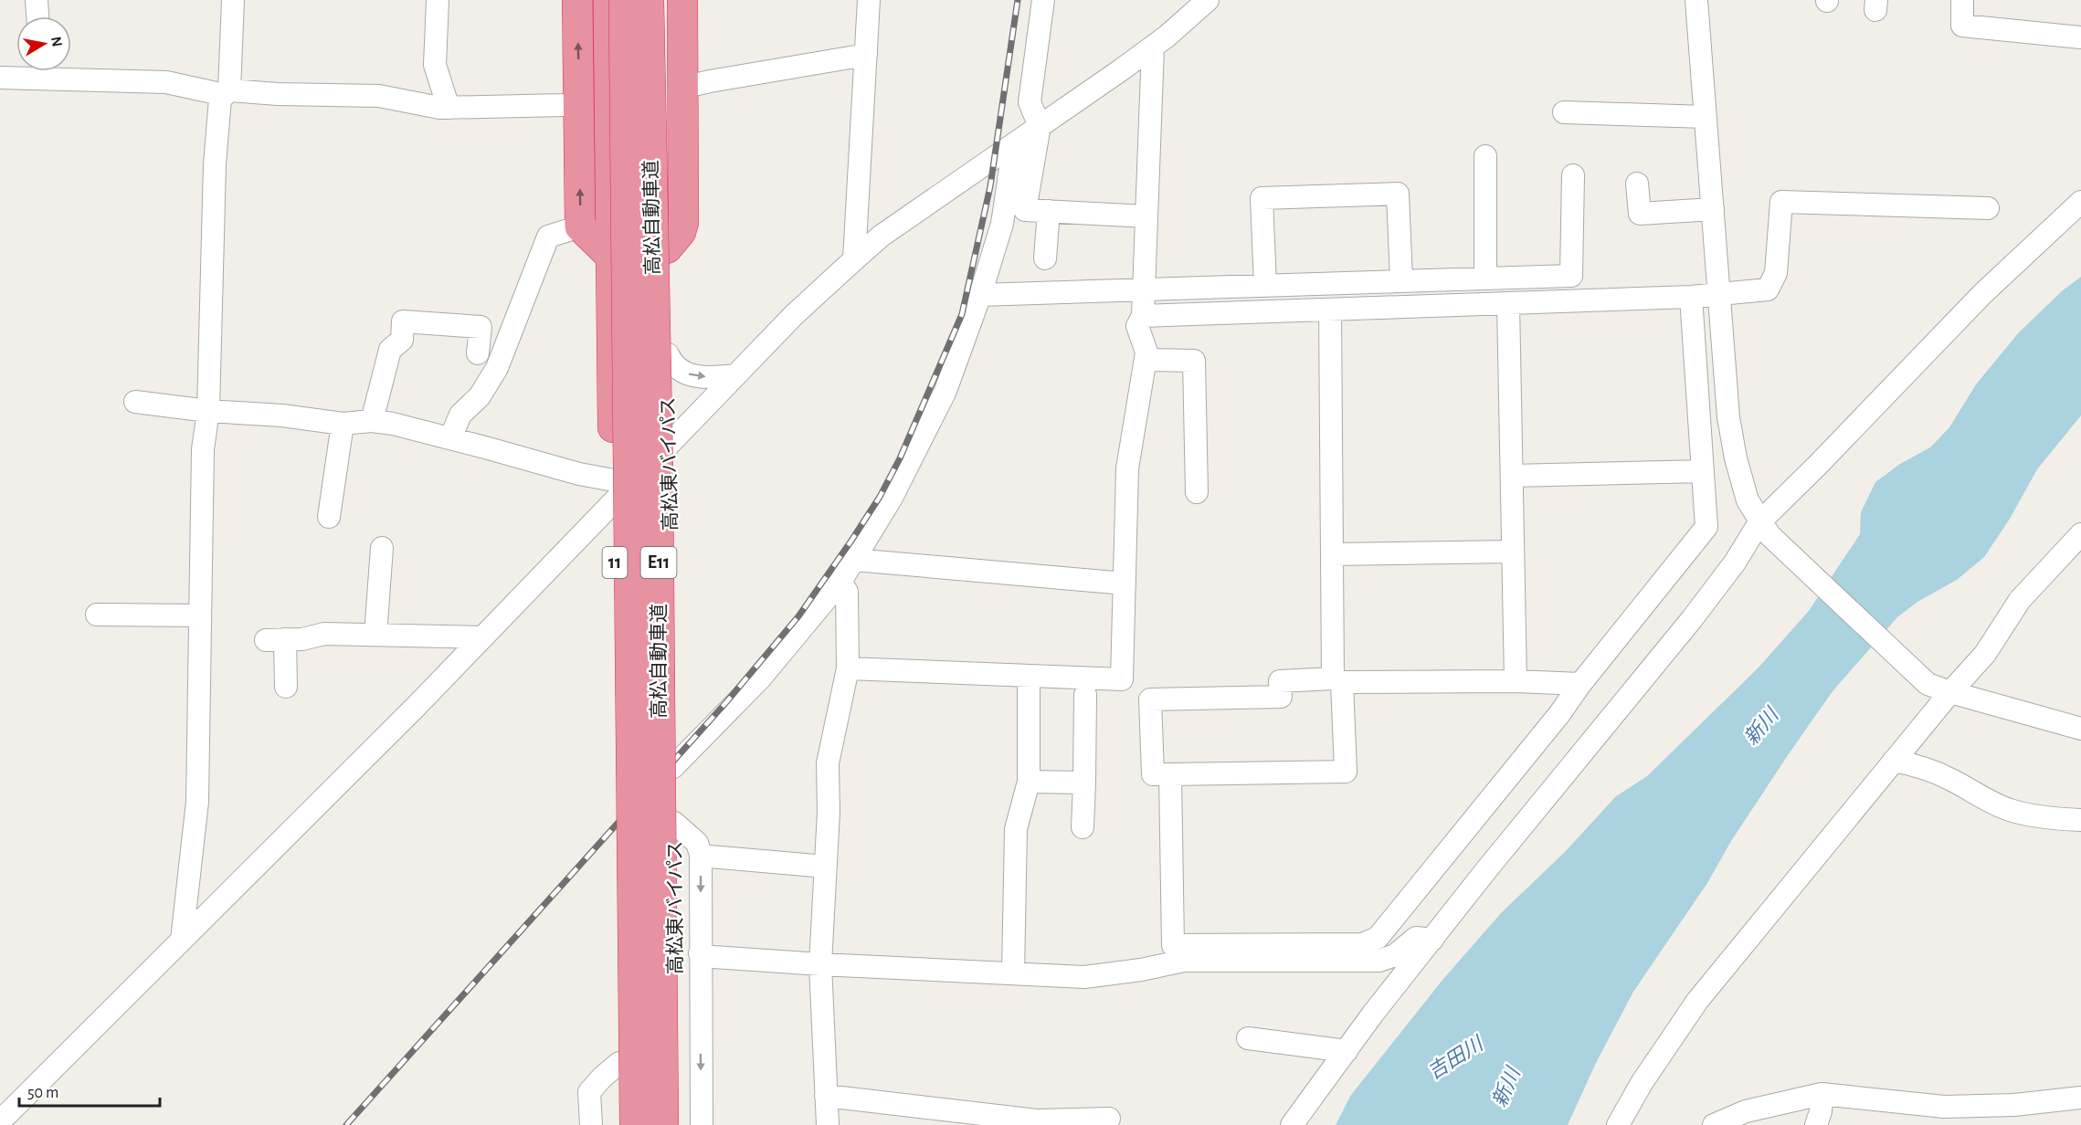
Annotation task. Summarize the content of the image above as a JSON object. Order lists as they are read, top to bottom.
{
  "streets": {
    "highway": [
      "高松自動車道",
      "高松東バイパス",
      "11",
      "E11"
    ]
  },
  "water": ["新川", "吉田川"],
  "scale_bar": "50 m",
  "north": "right"
}
